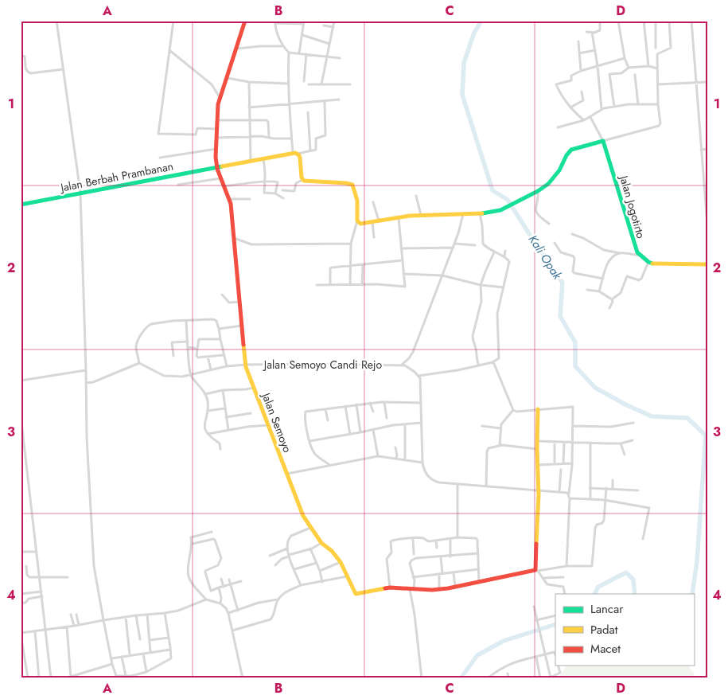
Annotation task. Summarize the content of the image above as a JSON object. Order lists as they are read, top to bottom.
{
  "streets": {
    "street": [
      "Jalan Berbah Prambanan",
      "Jalan Jogotirto",
      "Jalan Semoyo Candi Rejo",
      "Jalan Semoyo"
    ]
  },
  "crossings": [
    ["Jalan Berbah Prambanan", "Jalan Semoyo"],
    ["Jalan Semoyo Candi Rejo", "Jalan Semoyo"]
  ],
  "water": ["Kali Opak"],
  "legend": ["Lancar", "Padat", "Macet"],
  "grid": {
    "columns": [
      "A",
      "B",
      "C",
      "D"
    ],
    "rows": [
      "1",
      "2",
      "3",
      "4"
    ]
  }
}
